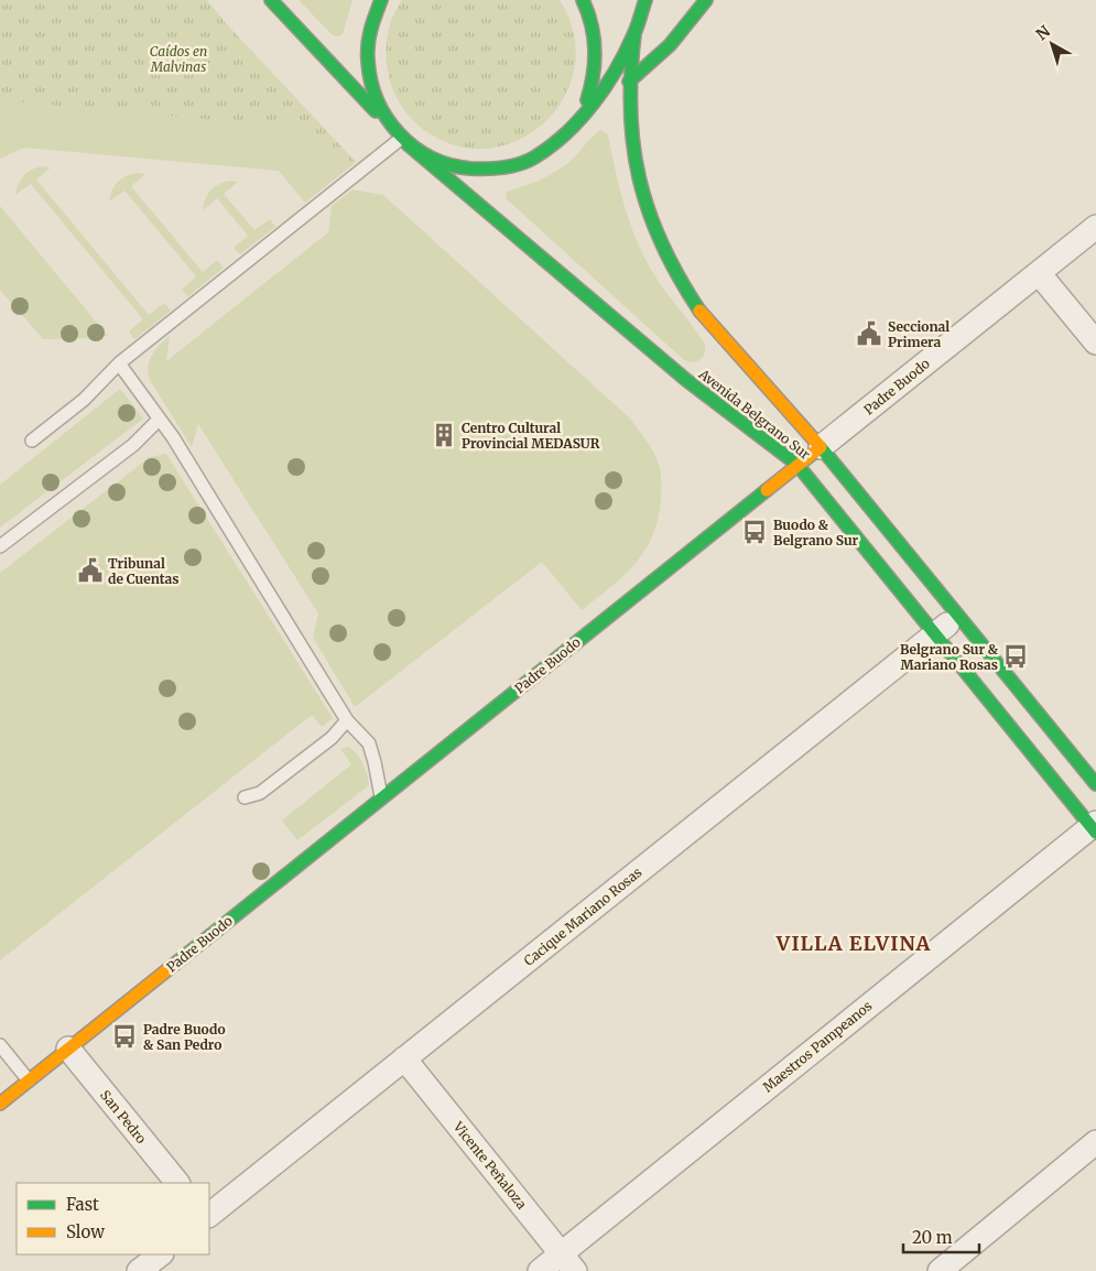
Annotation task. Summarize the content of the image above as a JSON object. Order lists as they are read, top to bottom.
{
  "streets": {
    "main road": ["Padre Buodo", "Avenida Belgrano Sur"],
    "street": [
      "Cacique Mariano Rosas",
      "Maestros Pampeanos",
      "San Pedro",
      "Vicente Peñaloza"
    ]
  },
  "crossings": [
    ["Padre Buodo", "Avenida Belgrano Sur"],
    ["Padre Buodo", "San Pedro"],
    ["Avenida Belgrano Sur", "Cacique Mariano Rosas"],
    ["Avenida Belgrano Sur", "Maestros Pampeanos"],
    ["Cacique Mariano Rosas", "Vicente Peñaloza"],
    ["Maestros Pampeanos", "Vicente Peñaloza"]
  ],
  "districts": ["VILLA ELVINA"],
  "parks": ["Caídos en Malvinas"],
  "places": {
    "public building": ["Seccional Primera", "Tribunal de Cuentas"],
    "building": ["Centro Cultural Provincial MEDASUR"],
    "bus stop": ["Buodo & Belgrano Sur", "Belgrano Sur & Mariano Rosas", "Padre Buodo & San Pedro"]
  },
  "legend": ["Fast", "Slow"],
  "scale_bar": "20 m",
  "north": "top left"
}
